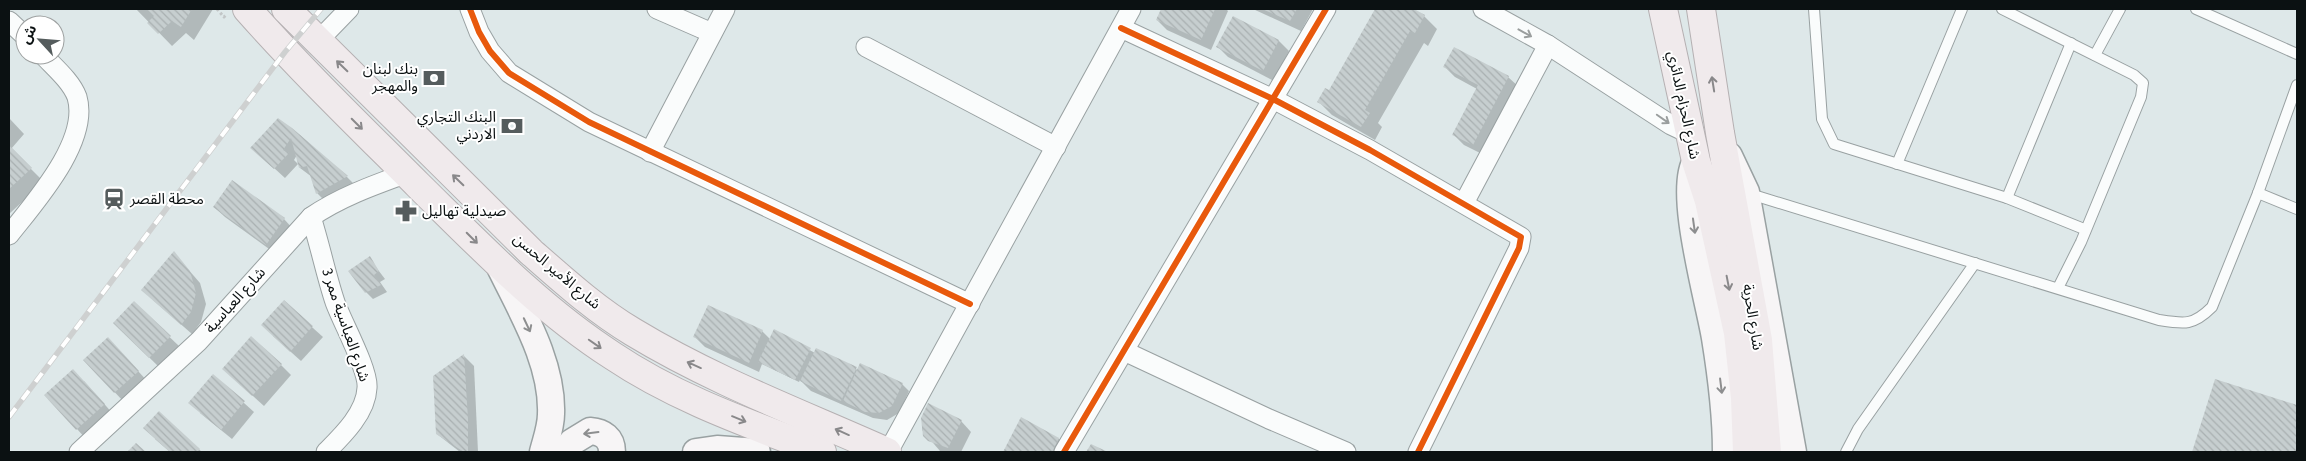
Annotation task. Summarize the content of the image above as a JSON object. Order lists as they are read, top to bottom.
{
  "streets": {
    "highway": ["شارع الحزام الدائري", "شارع الأمير الحسن", "شارع الحرية"],
    "street": ["شارع العباسية", "شارع العباسية ممر 3"]
  },
  "crossings": [
    ["شارع الحزام الدائري", "شارع الحرية"],
    ["شارع العباسية", "شارع العباسية ممر 3"]
  ],
  "places": {
    "bank": ["بنك لبنان والمهجر", "البنك التجاري الاردني"],
    "station": ["محطة القصر"],
    "pharmacy": ["صيدلية تهاليل"]
  },
  "north": "top left"
}
